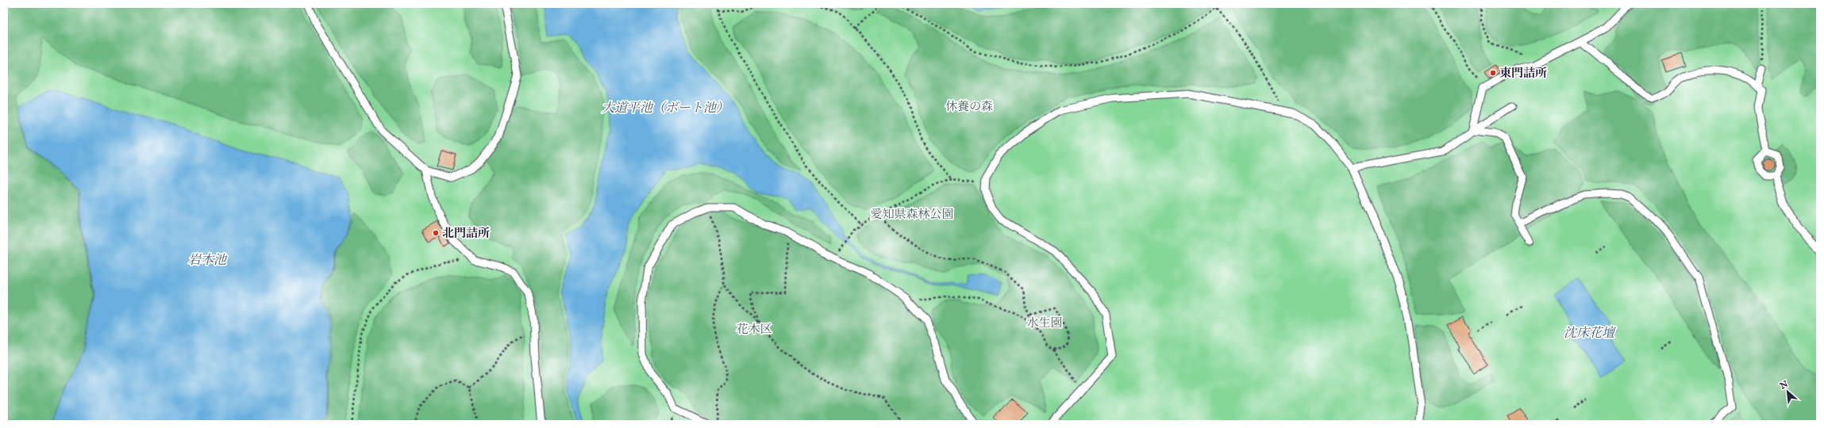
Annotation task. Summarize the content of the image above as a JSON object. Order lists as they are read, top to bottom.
{
  "water": ["大道平池（ボート池）", "岩本池", "沈床花壇"],
  "parks": [
    "休養の森",
    "愛知県森林公園",
    "水生園",
    "花木区"
  ],
  "places": ["東門詰所", "北門詰所"],
  "north": "top left"
}
